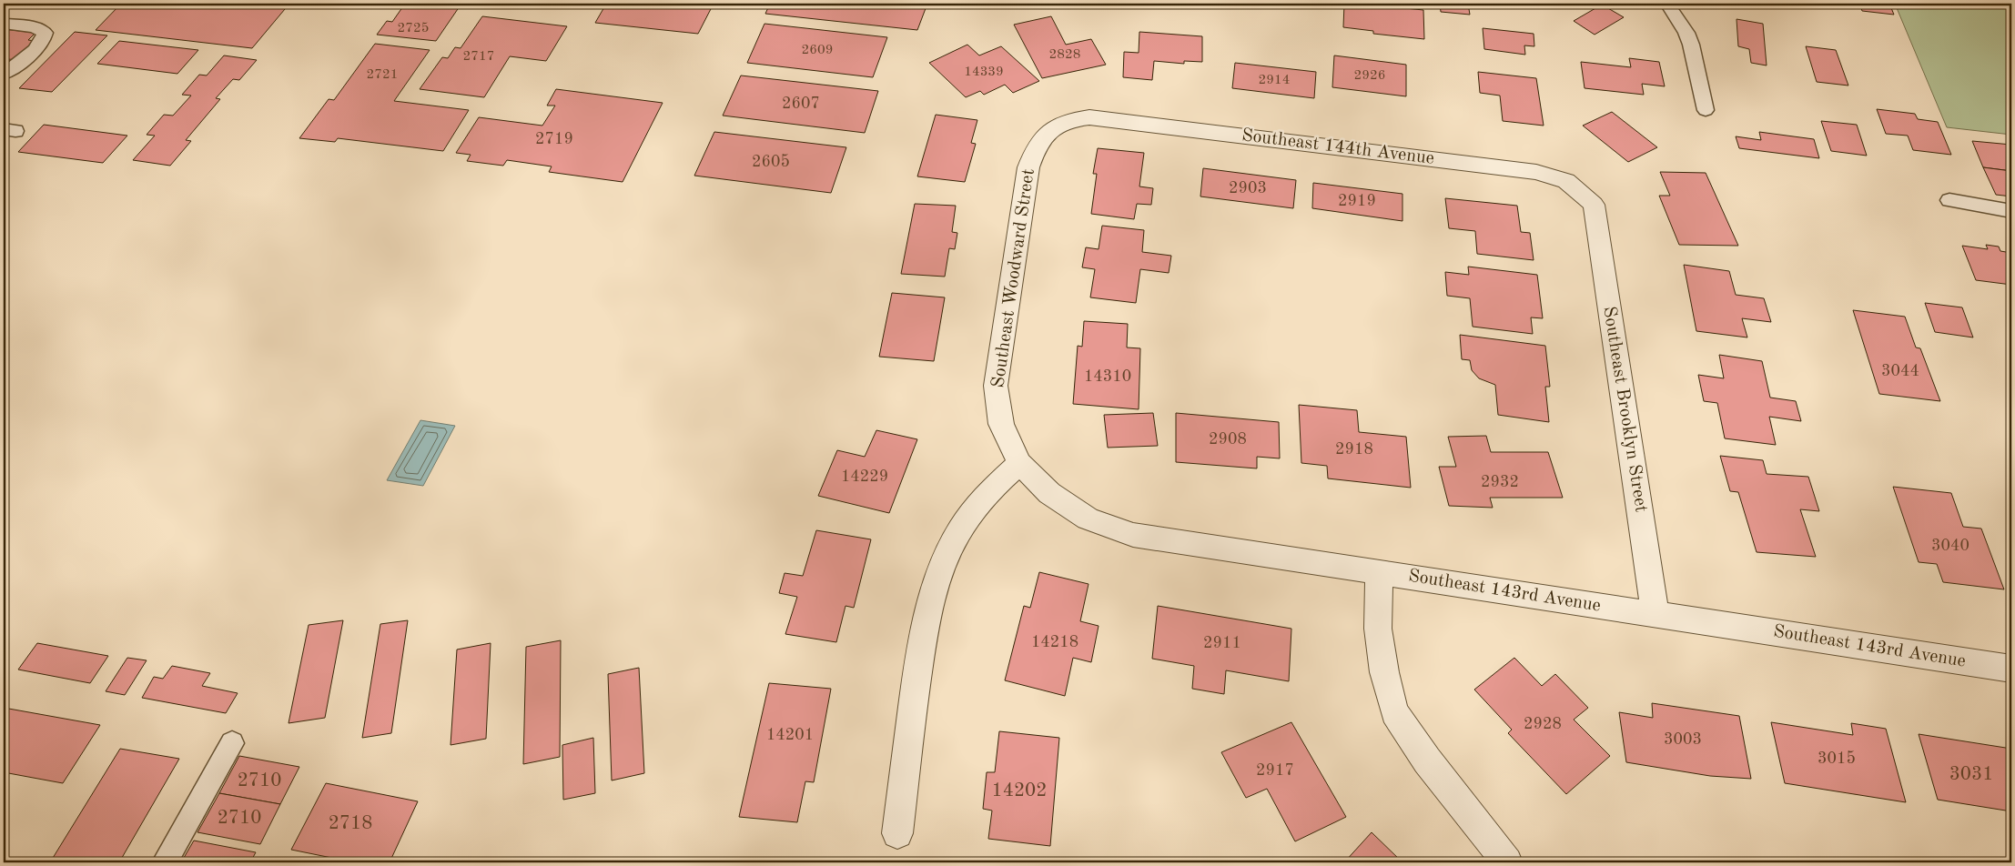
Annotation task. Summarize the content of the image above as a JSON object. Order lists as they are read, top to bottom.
{
  "streets": {
    "street": [
      "Southeast 144th Avenue",
      "Southeast Woodward Street",
      "Southeast Brooklyn Street",
      "Southeast 143rd Avenue"
    ]
  },
  "crossings": [
    ["Southeast 144th Avenue", "Southeast Woodward Street"],
    ["Southeast 144th Avenue", "Southeast Brooklyn Street"],
    ["Southeast Woodward Street", "Southeast 143rd Avenue"],
    ["Southeast Brooklyn Street", "Southeast 143rd Avenue"]
  ],
  "house_numbers": [
    "2725",
    "2609",
    "2828",
    "2717",
    "14339",
    "2721",
    "2926",
    "2914",
    "2607",
    "2719",
    "2605",
    "2903",
    "2919",
    "3044",
    "14310",
    "2908",
    "2918",
    "14229",
    "2932",
    "3040",
    "14218",
    "2911",
    "2928",
    "14201",
    "3003",
    "3015",
    "2917",
    "3031",
    "2710",
    "14202",
    "2710",
    "2718"
  ]
}
